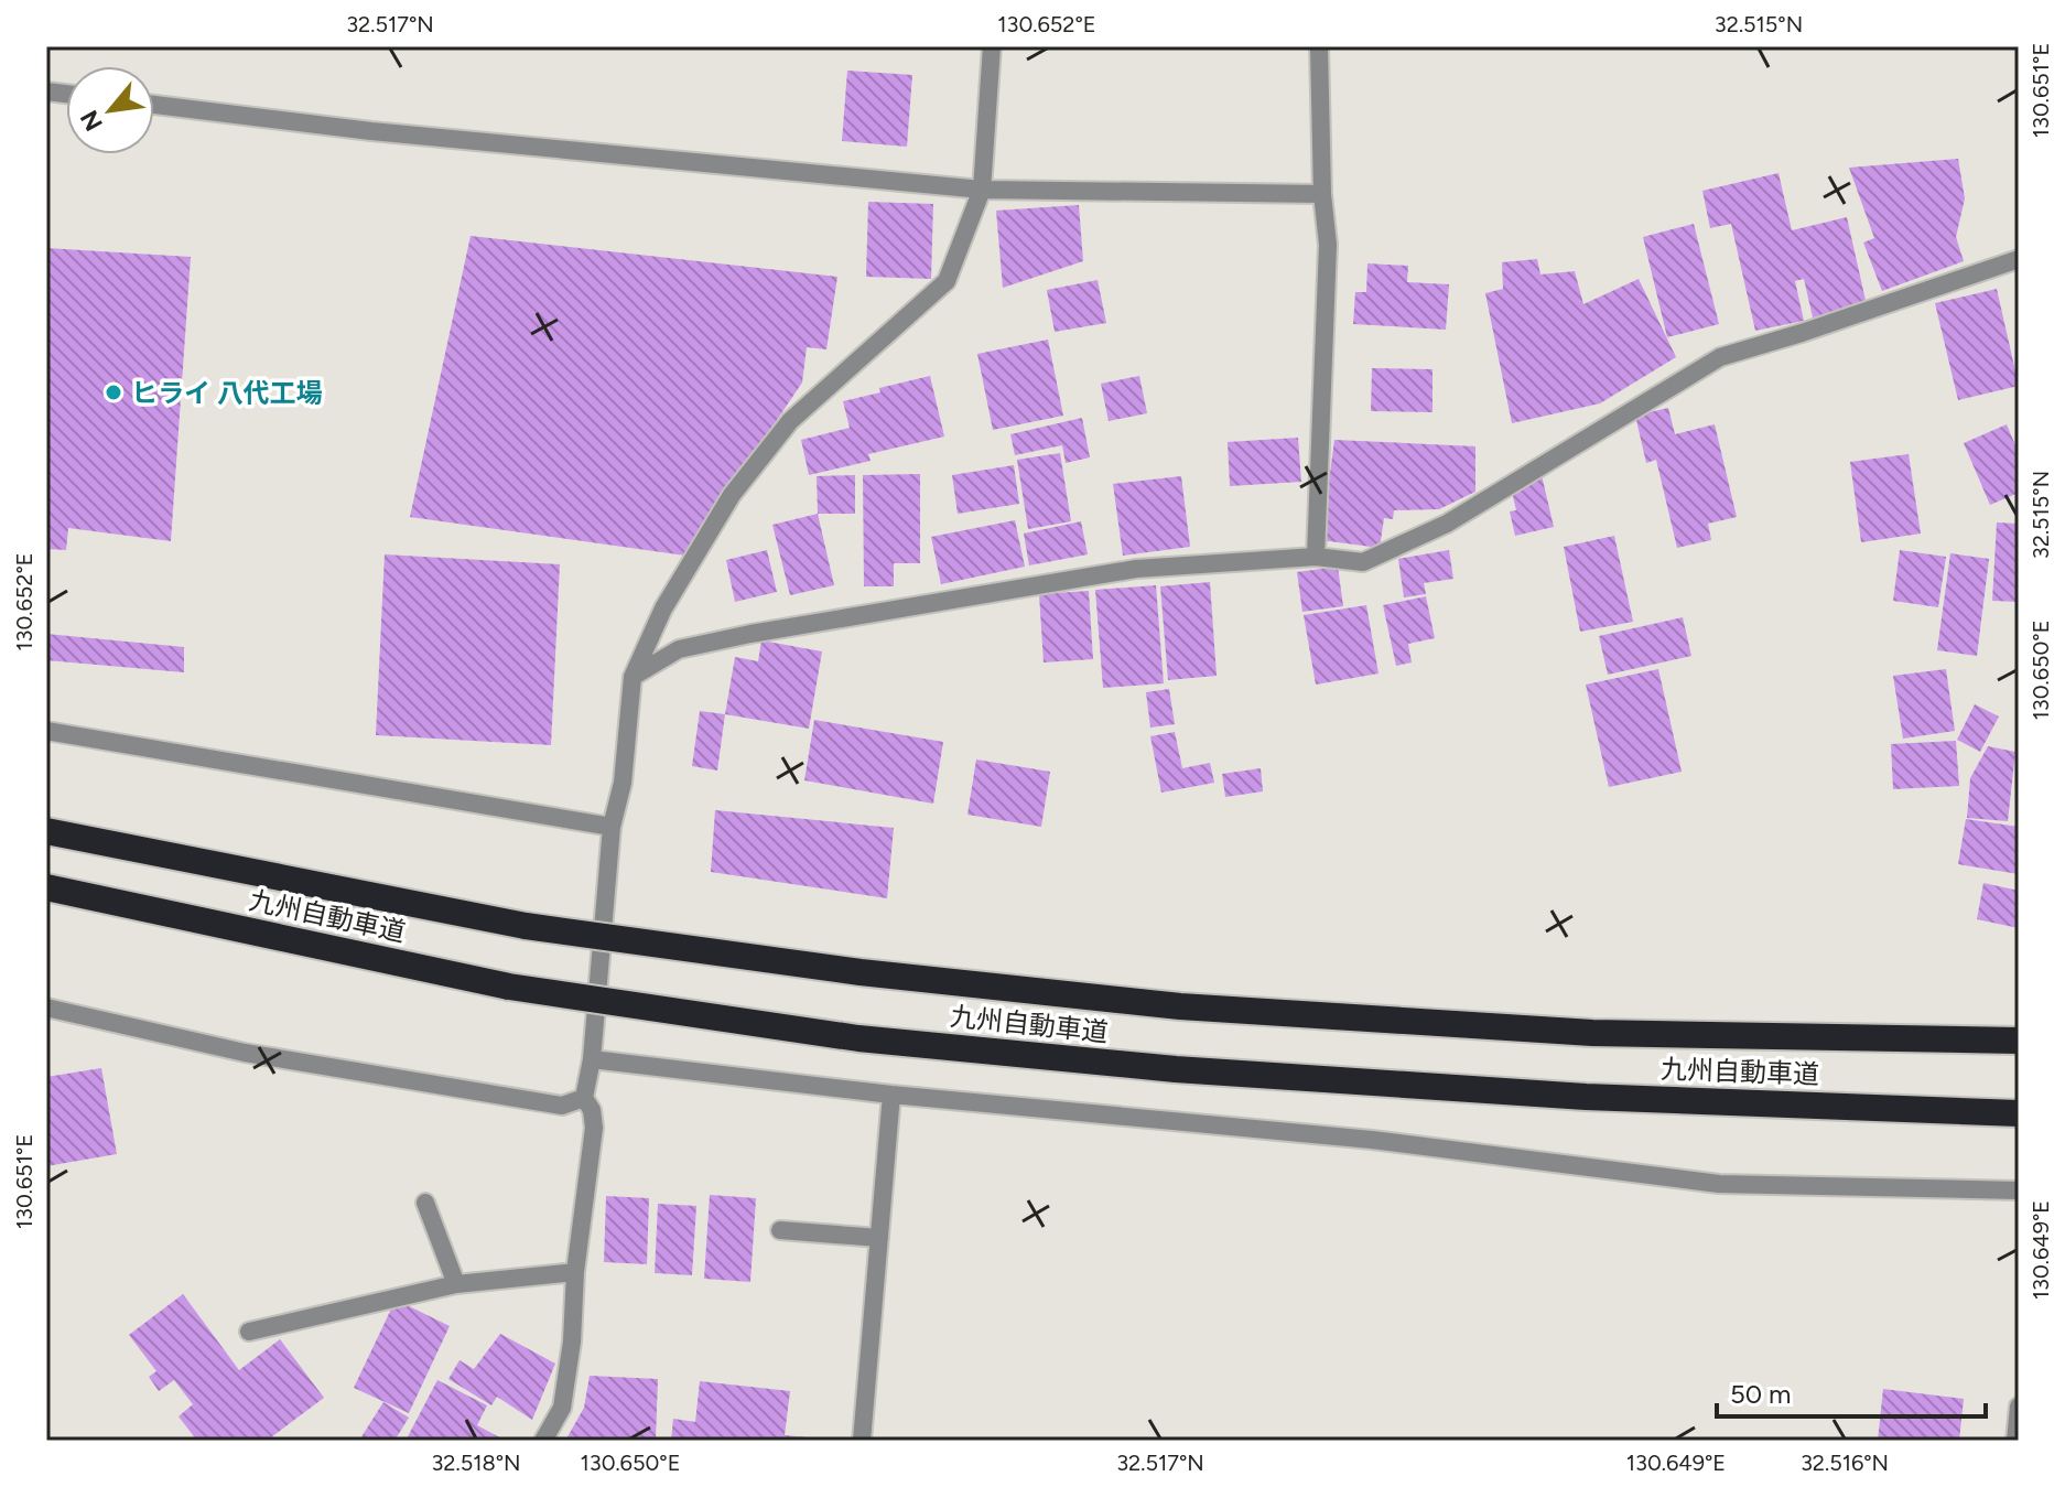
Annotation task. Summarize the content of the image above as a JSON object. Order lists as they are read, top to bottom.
{
  "streets": {
    "highway": ["九州自動車道"]
  },
  "places": ["ヒライ 八代工場"],
  "scale_bar": "50 m",
  "north": "bottom left",
  "coordinates": [
    "32.517°N",
    "130.652°E",
    "32.515°N",
    "130.651°E",
    "130.650°E",
    "130.649°E",
    "32.518°N",
    "32.516°N"
  ]
}
